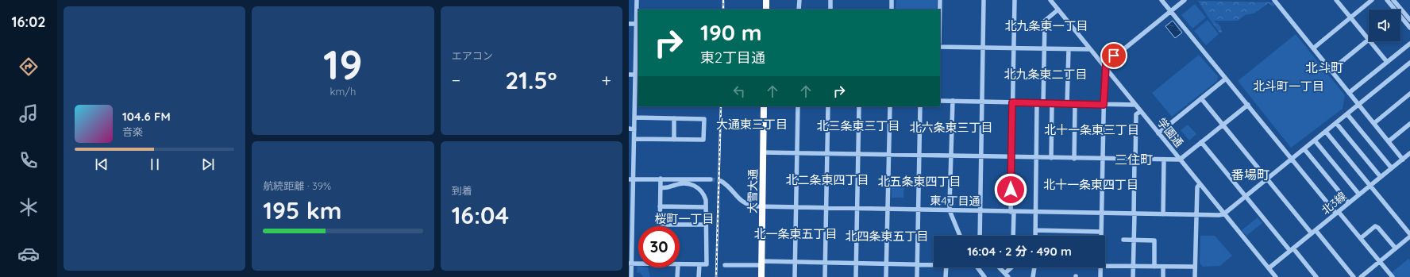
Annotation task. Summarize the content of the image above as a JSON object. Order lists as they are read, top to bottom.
{
  "streets": {
    "highway": ["大雪大通"],
    "street": ["学園通", "東4丁目通", "北3線"]
  },
  "crossings": [
    ["学園通", "東4丁目通"],
    ["学園通", "北3線"],
    ["大雪大通", "東4丁目通"]
  ],
  "districts": [
    "北九条東一丁目",
    "北斗町",
    "北九条東二丁目",
    "北斗町一丁目",
    "大通東三丁目",
    "北三条東三丁目",
    "北六条東三丁目",
    "北十一条東三丁目",
    "三住町",
    "番場町",
    "北二条東四丁目",
    "北五条東四丁目",
    "北十一条東四丁目",
    "桜町一丁目",
    "北一条東五丁目",
    "北四条東五丁目"
  ],
  "page": {
    "tabs": "16:02",
    "tile": [
      ["19", "km/h"],
      "エアコン",
      ["航続距離 · 39%", "195 km"],
      ["到着", "16:04"]
    ],
    "turn": ["190 m", "東2丁目通"],
    "heat": ["−", "21.5°", "+"],
    "song": ["104.6 FM", "音楽"],
    "limit": "30",
    "trip": "16:04 · 2 分 · 490 m"
  }
}
